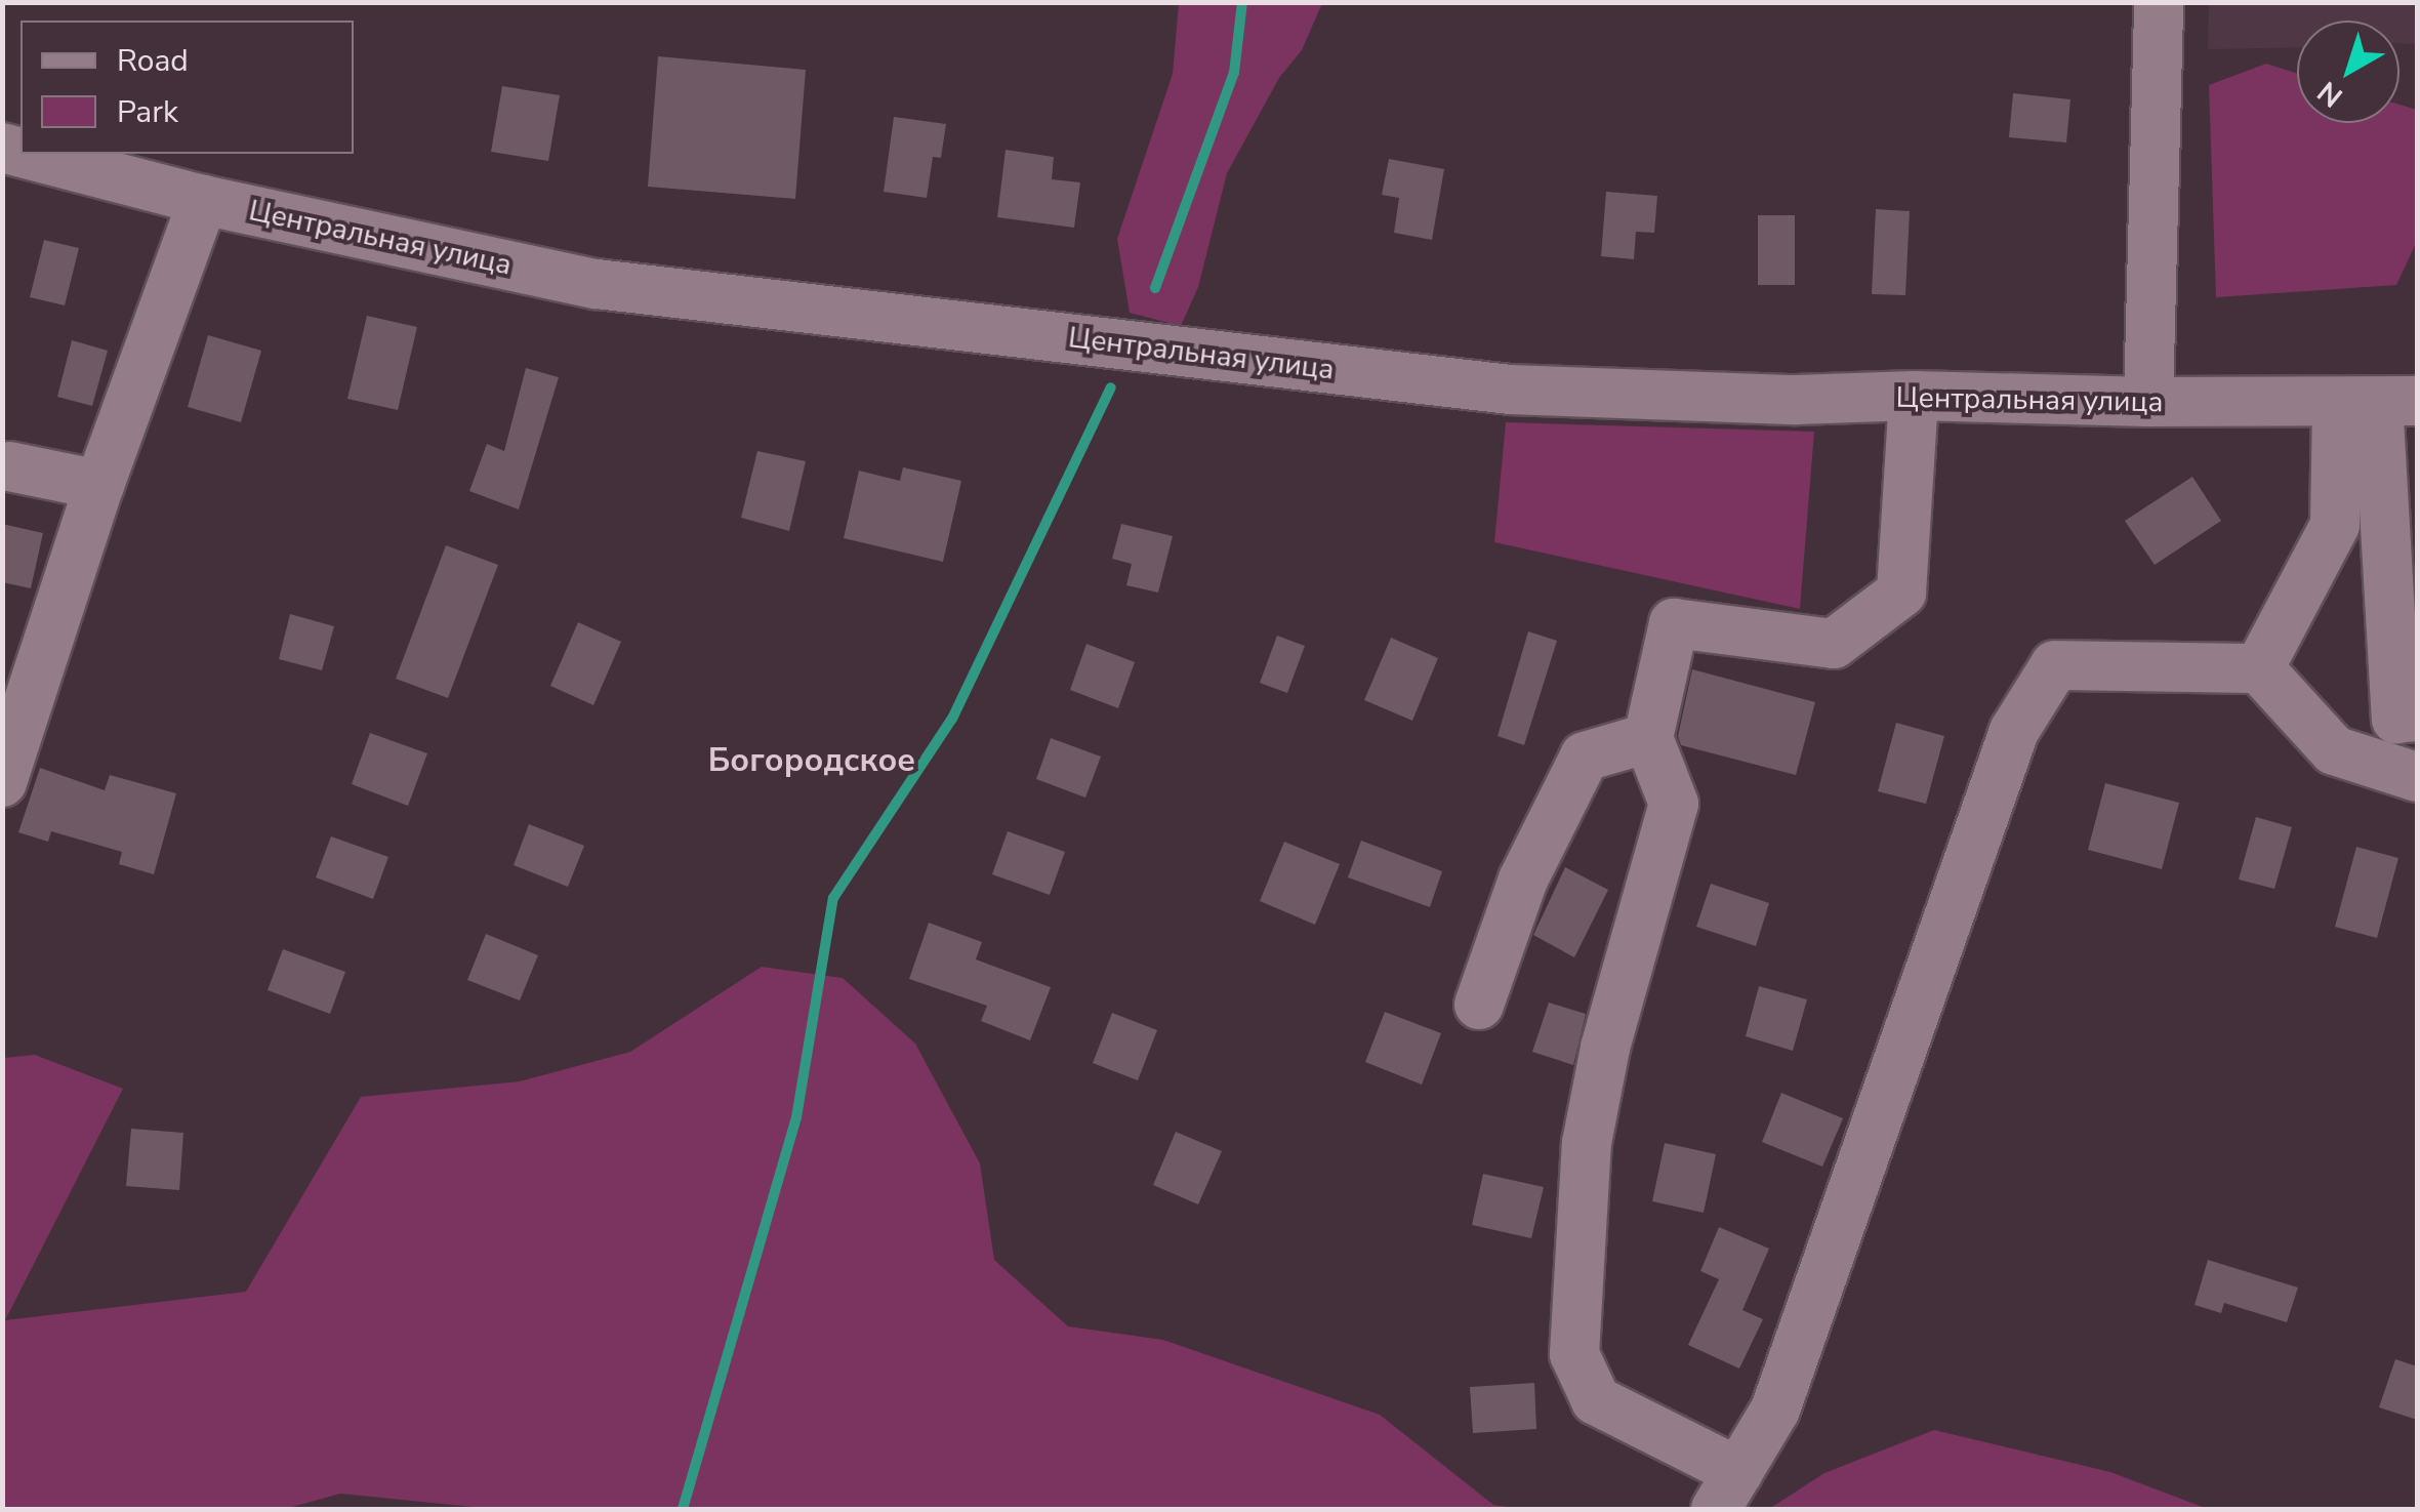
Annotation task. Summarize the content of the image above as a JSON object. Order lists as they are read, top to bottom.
{
  "streets": {
    "street": ["Центральная улица"]
  },
  "districts": ["Богородское"],
  "legend": ["Road", "Park"],
  "north": "bottom left"
}
